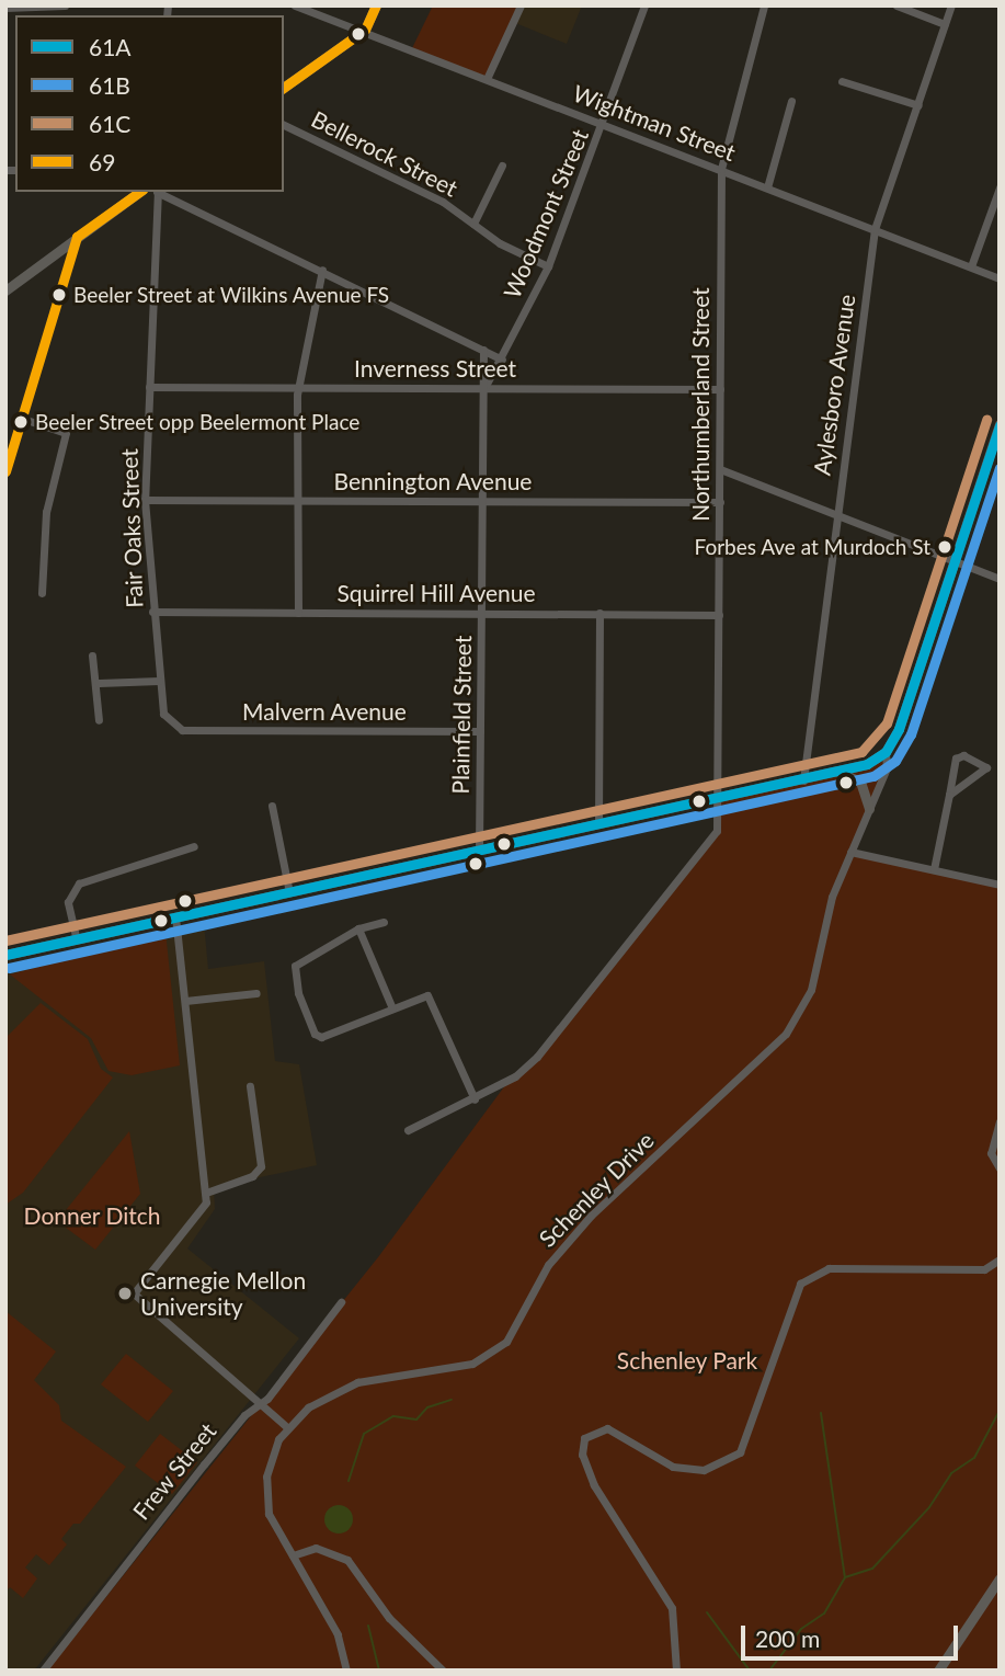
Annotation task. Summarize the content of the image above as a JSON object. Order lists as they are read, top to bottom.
{
  "streets": {
    "street": [
      "Wightman Street",
      "Bellerock Street",
      "Woodmont Street",
      "Inverness Street",
      "Aylesboro Avenue",
      "Northumberland Street",
      "Bennington Avenue",
      "Fair Oaks Street",
      "Squirrel Hill Avenue",
      "Malvern Avenue",
      "Plainfield Street",
      "Schenley Drive",
      "Frew Street"
    ]
  },
  "crossings": [
    ["Wightman Street", "Woodmont Street"],
    ["Wightman Street", "Aylesboro Avenue"],
    ["Wightman Street", "Northumberland Street"],
    ["Bellerock Street", "Woodmont Street"],
    ["Woodmont Street", "Inverness Street"],
    ["Woodmont Street", "Plainfield Street"],
    ["Inverness Street", "Northumberland Street"],
    ["Inverness Street", "Fair Oaks Street"],
    ["Inverness Street", "Plainfield Street"],
    ["Northumberland Street", "Bennington Avenue"],
    ["Northumberland Street", "Squirrel Hill Avenue"],
    ["Bennington Avenue", "Fair Oaks Street"],
    ["Bennington Avenue", "Plainfield Street"],
    ["Fair Oaks Street", "Squirrel Hill Avenue"],
    ["Fair Oaks Street", "Malvern Avenue"],
    ["Squirrel Hill Avenue", "Plainfield Street"],
    ["Malvern Avenue", "Plainfield Street"]
  ],
  "parks": ["Donner Ditch", "Schenley Park"],
  "places": [
    "Beeler Street at Wilkins Avenue FS",
    "Beeler Street opp Beelermont Place",
    "Forbes Ave at Murdoch St",
    "Carnegie Mellon University"
  ],
  "lines": [
    "transit line 69",
    "transit line 61C",
    "transit line 61A",
    "transit line 61B"
  ],
  "legend": [
    "61A",
    "61B",
    "61C",
    "69"
  ],
  "scale_bar": "200 m"
}
